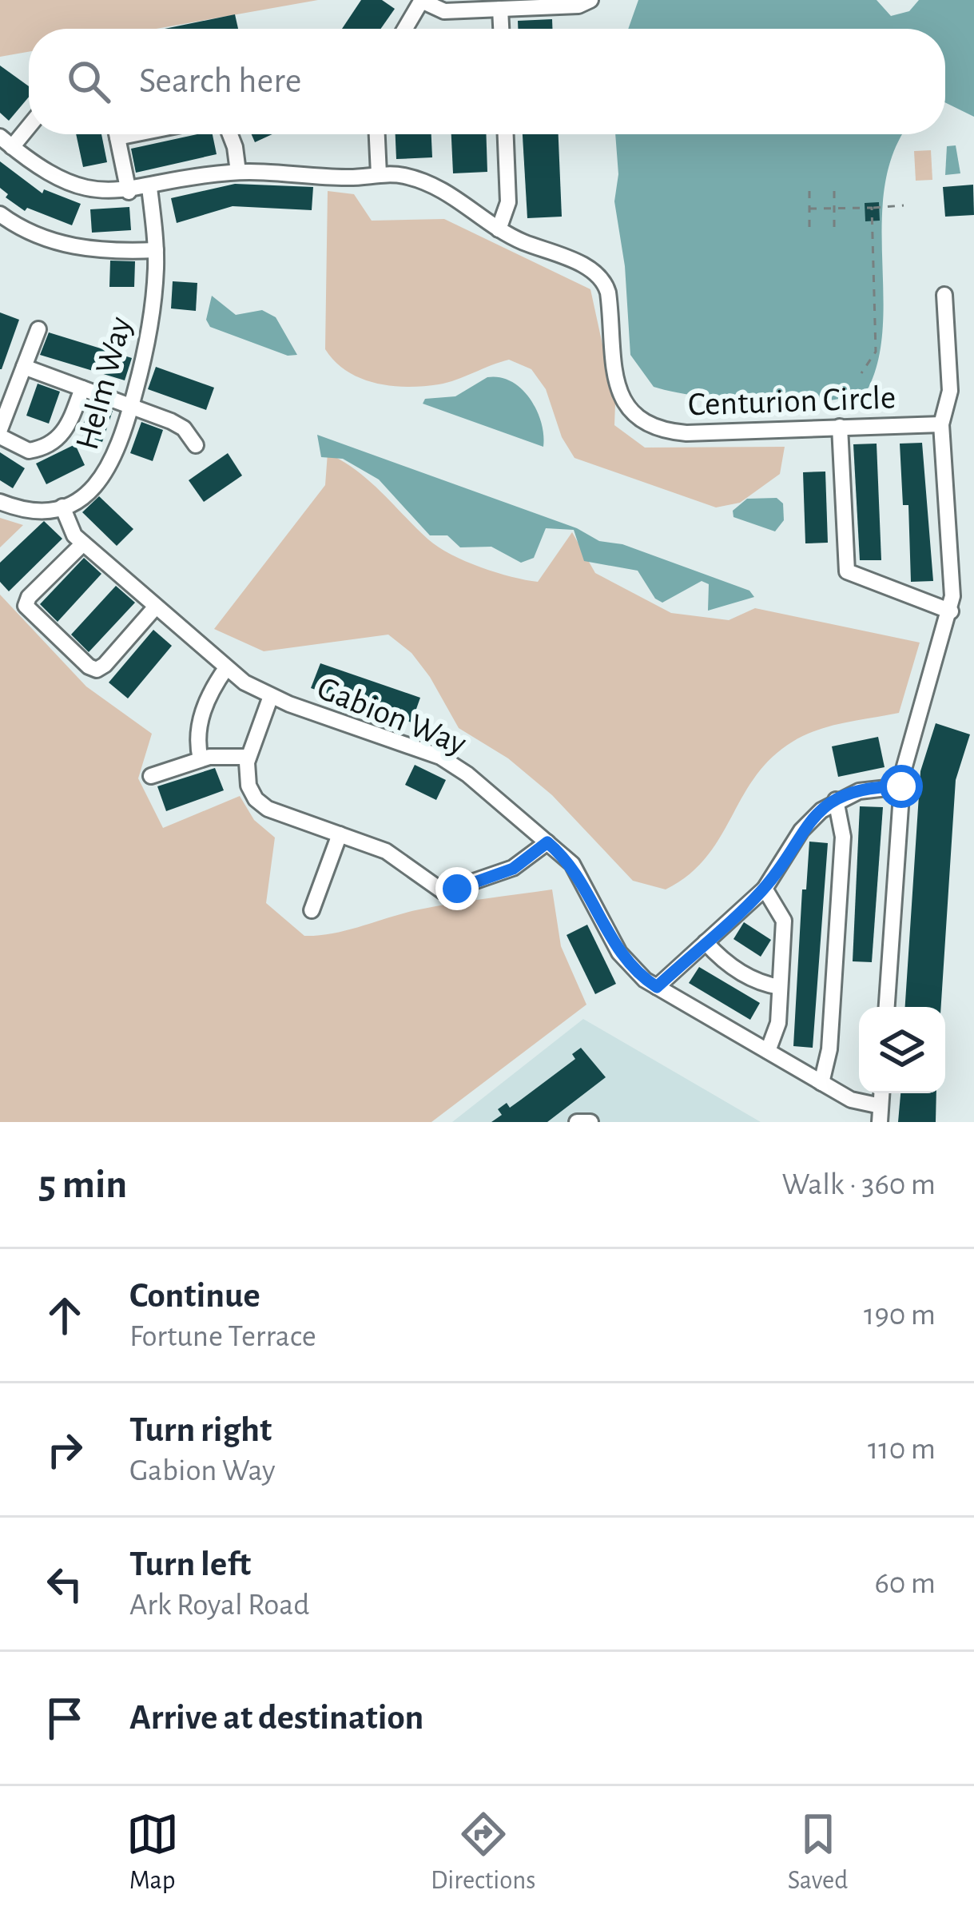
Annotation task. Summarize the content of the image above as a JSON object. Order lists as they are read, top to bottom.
{
  "streets": {
    "street": ["Helm Way", "Centurion Circle", "Gabion Way"]
  },
  "crossings": [
    ["Helm Way", "Centurion Circle"],
    ["Helm Way", "Gabion Way"]
  ],
  "page": {
    "search": "Search here",
    "heading": ["5 min", "Walk · 360 m"],
    "list": [
      ["Continue", "Fortune Terrace", "190 m"],
      ["Turn right", "Gabion Way", "110 m"],
      ["Turn left", "Ark Royal Road", "60 m"],
      "Arrive at destination"
    ],
    "nav": ["Map", "Directions", "Saved"]
  }
}
